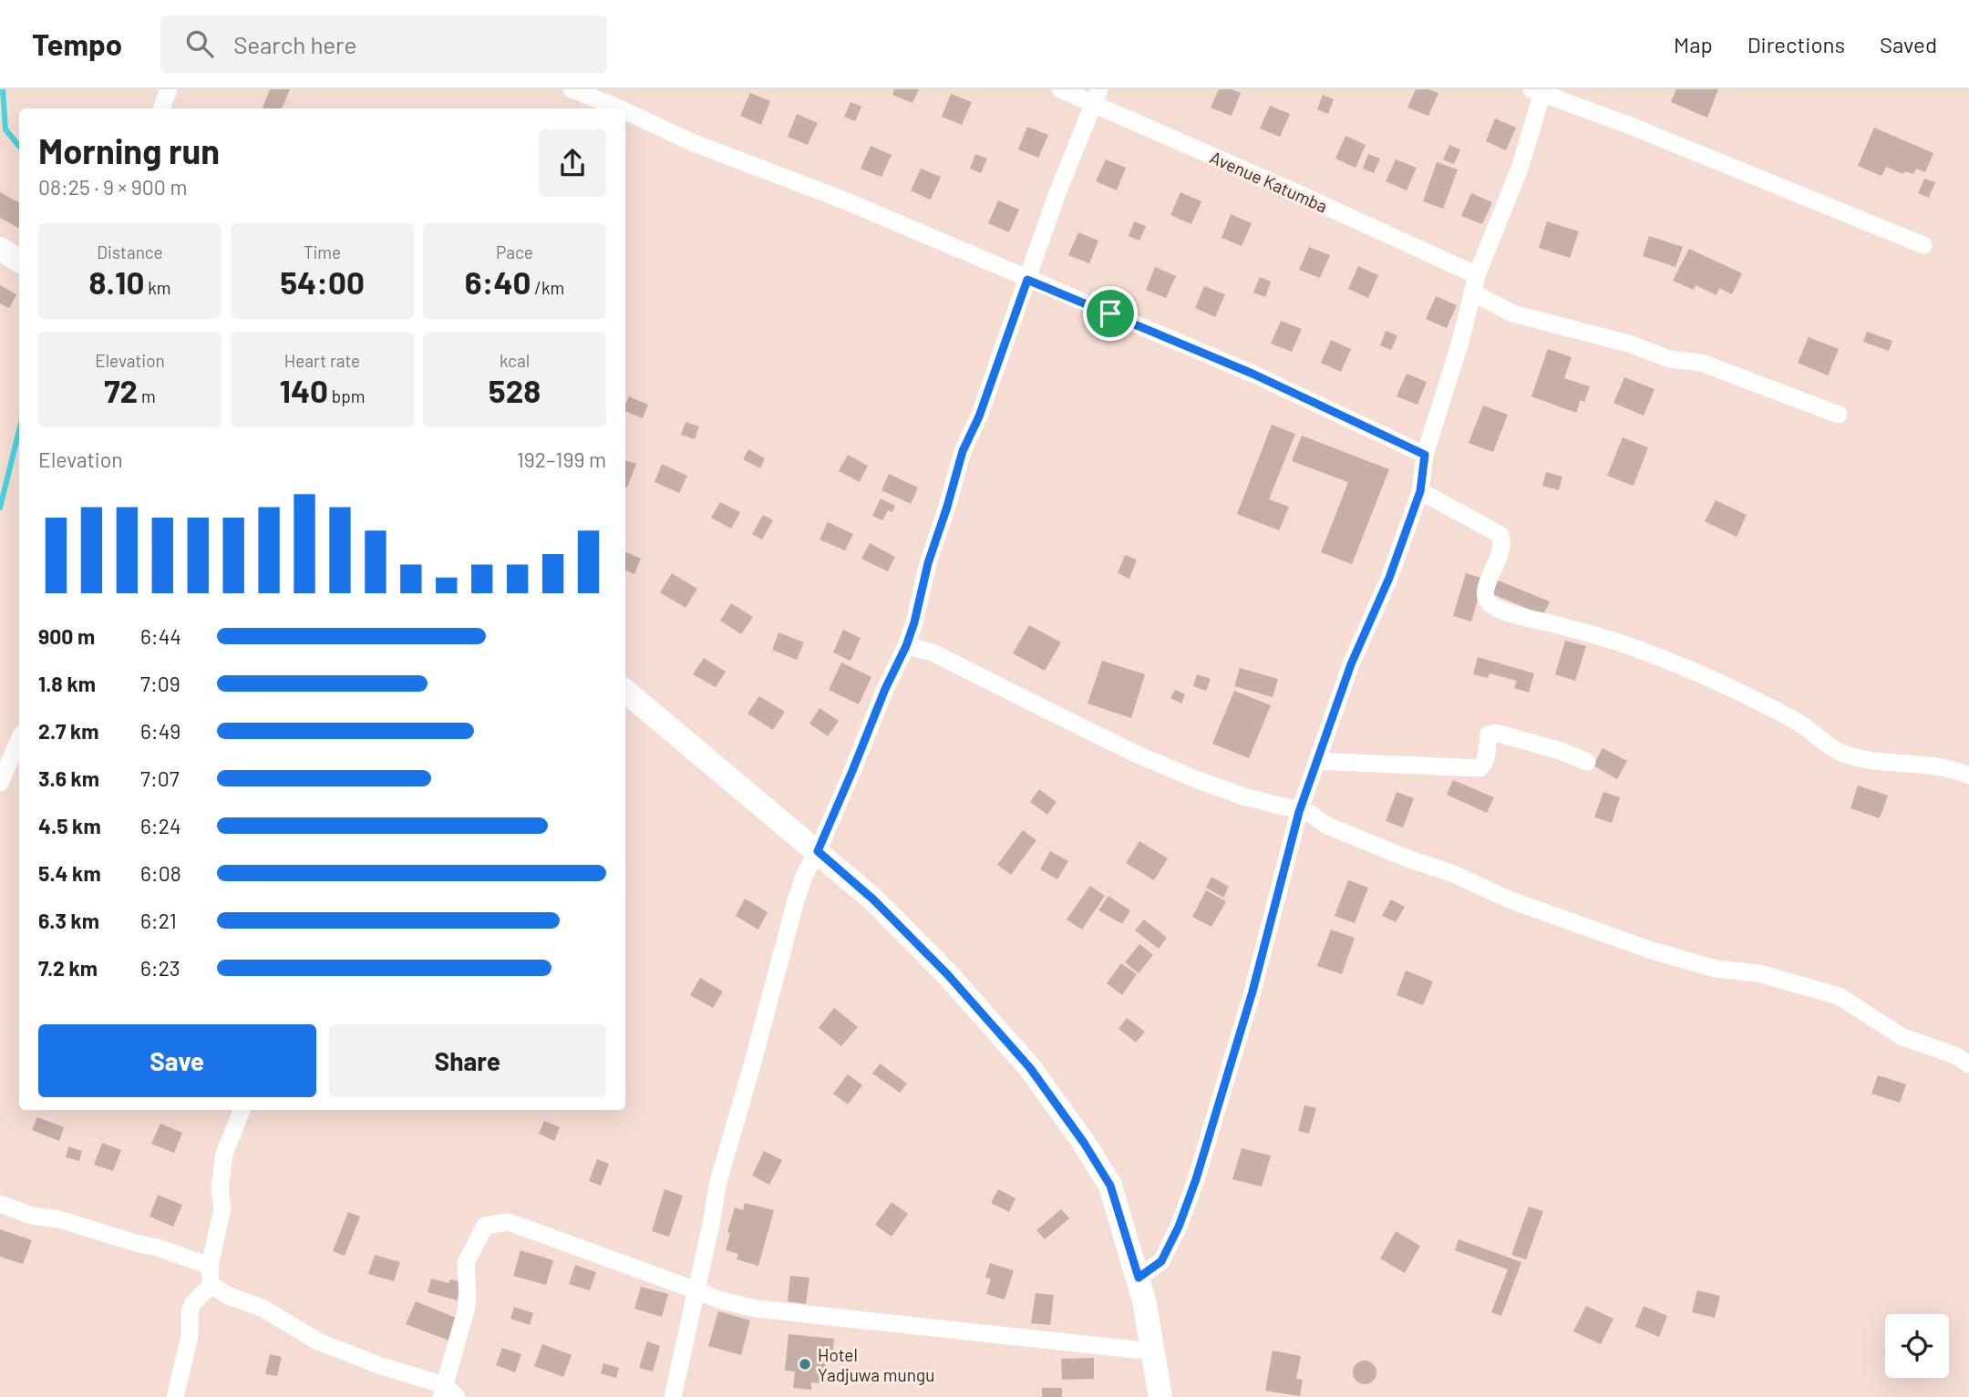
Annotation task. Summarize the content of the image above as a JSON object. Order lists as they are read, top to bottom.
{
  "streets": {
    "street": ["Avenue Katumba"]
  },
  "places": ["Hotel Yadjuwa mungu"],
  "page": {
    "header": "Tempo",
    "search": "Search here",
    "nav": ["Map", "Directions", "Saved"],
    "heading": ["Morning run", "08:25 · 9 × 900 m"],
    "stats": [
      ["Distance", "8.10 km"],
      ["Time", "54:00"],
      ["Pace", "6:40 /km"],
      ["Elevation", "72 m"],
      ["Heart rate", "140 bpm"],
      ["kcal", "528"]
    ],
    "chart": ["Elevation", "192–199 m"],
    "list": [
      {
        "name": "900 m",
        "note": "6:44"
      },
      {
        "name": "1.8 km",
        "note": "7:09"
      },
      {
        "name": "2.7 km",
        "note": "6:49"
      },
      {
        "name": "3.6 km",
        "note": "7:07"
      },
      {
        "name": "4.5 km",
        "note": "6:24"
      },
      {
        "name": "5.4 km",
        "note": "6:08"
      },
      {
        "name": "6.3 km",
        "note": "6:21"
      },
      {
        "name": "7.2 km",
        "note": "6:23"
      }
    ],
    "buttons": ["Save", "Share"]
  }
}
